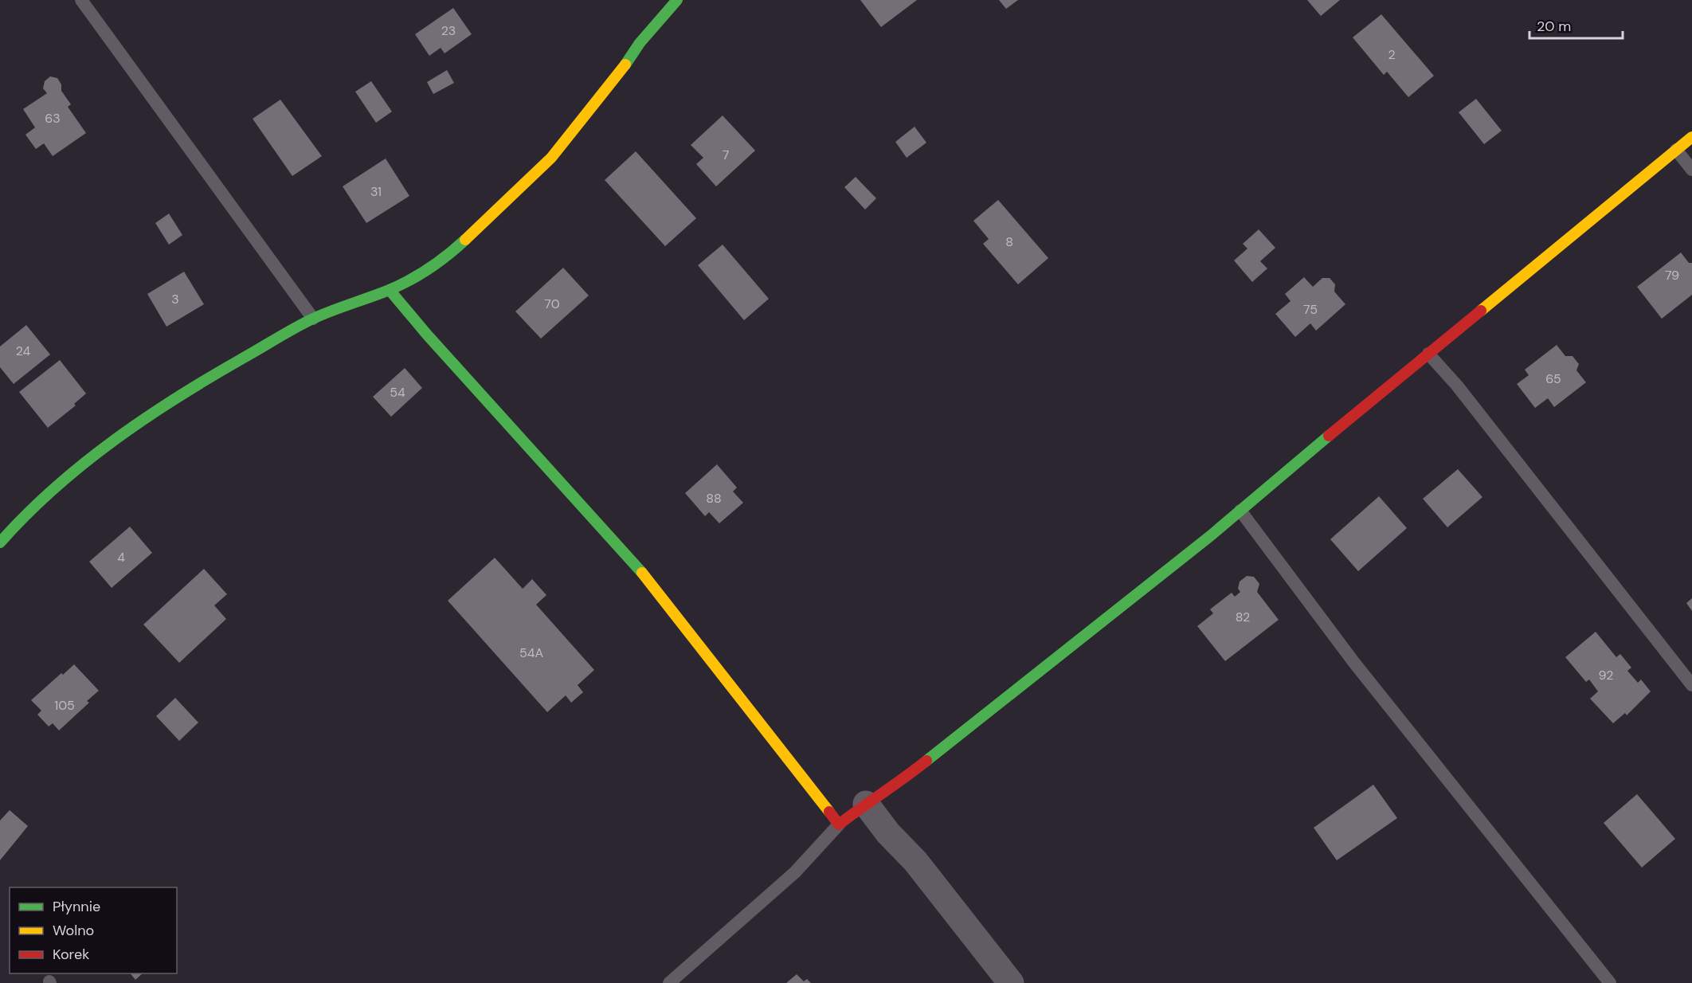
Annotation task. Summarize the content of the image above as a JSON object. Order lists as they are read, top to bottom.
{
  "house_numbers": [
    "23",
    "2",
    "63",
    "7",
    "31",
    "8",
    "79",
    "3",
    "70",
    "75",
    "24",
    "65",
    "54",
    "88",
    "4",
    "82",
    "54A",
    "92",
    "105"
  ],
  "legend": ["Płynnie", "Wolno", "Korek"],
  "scale_bar": "20 m"
}
